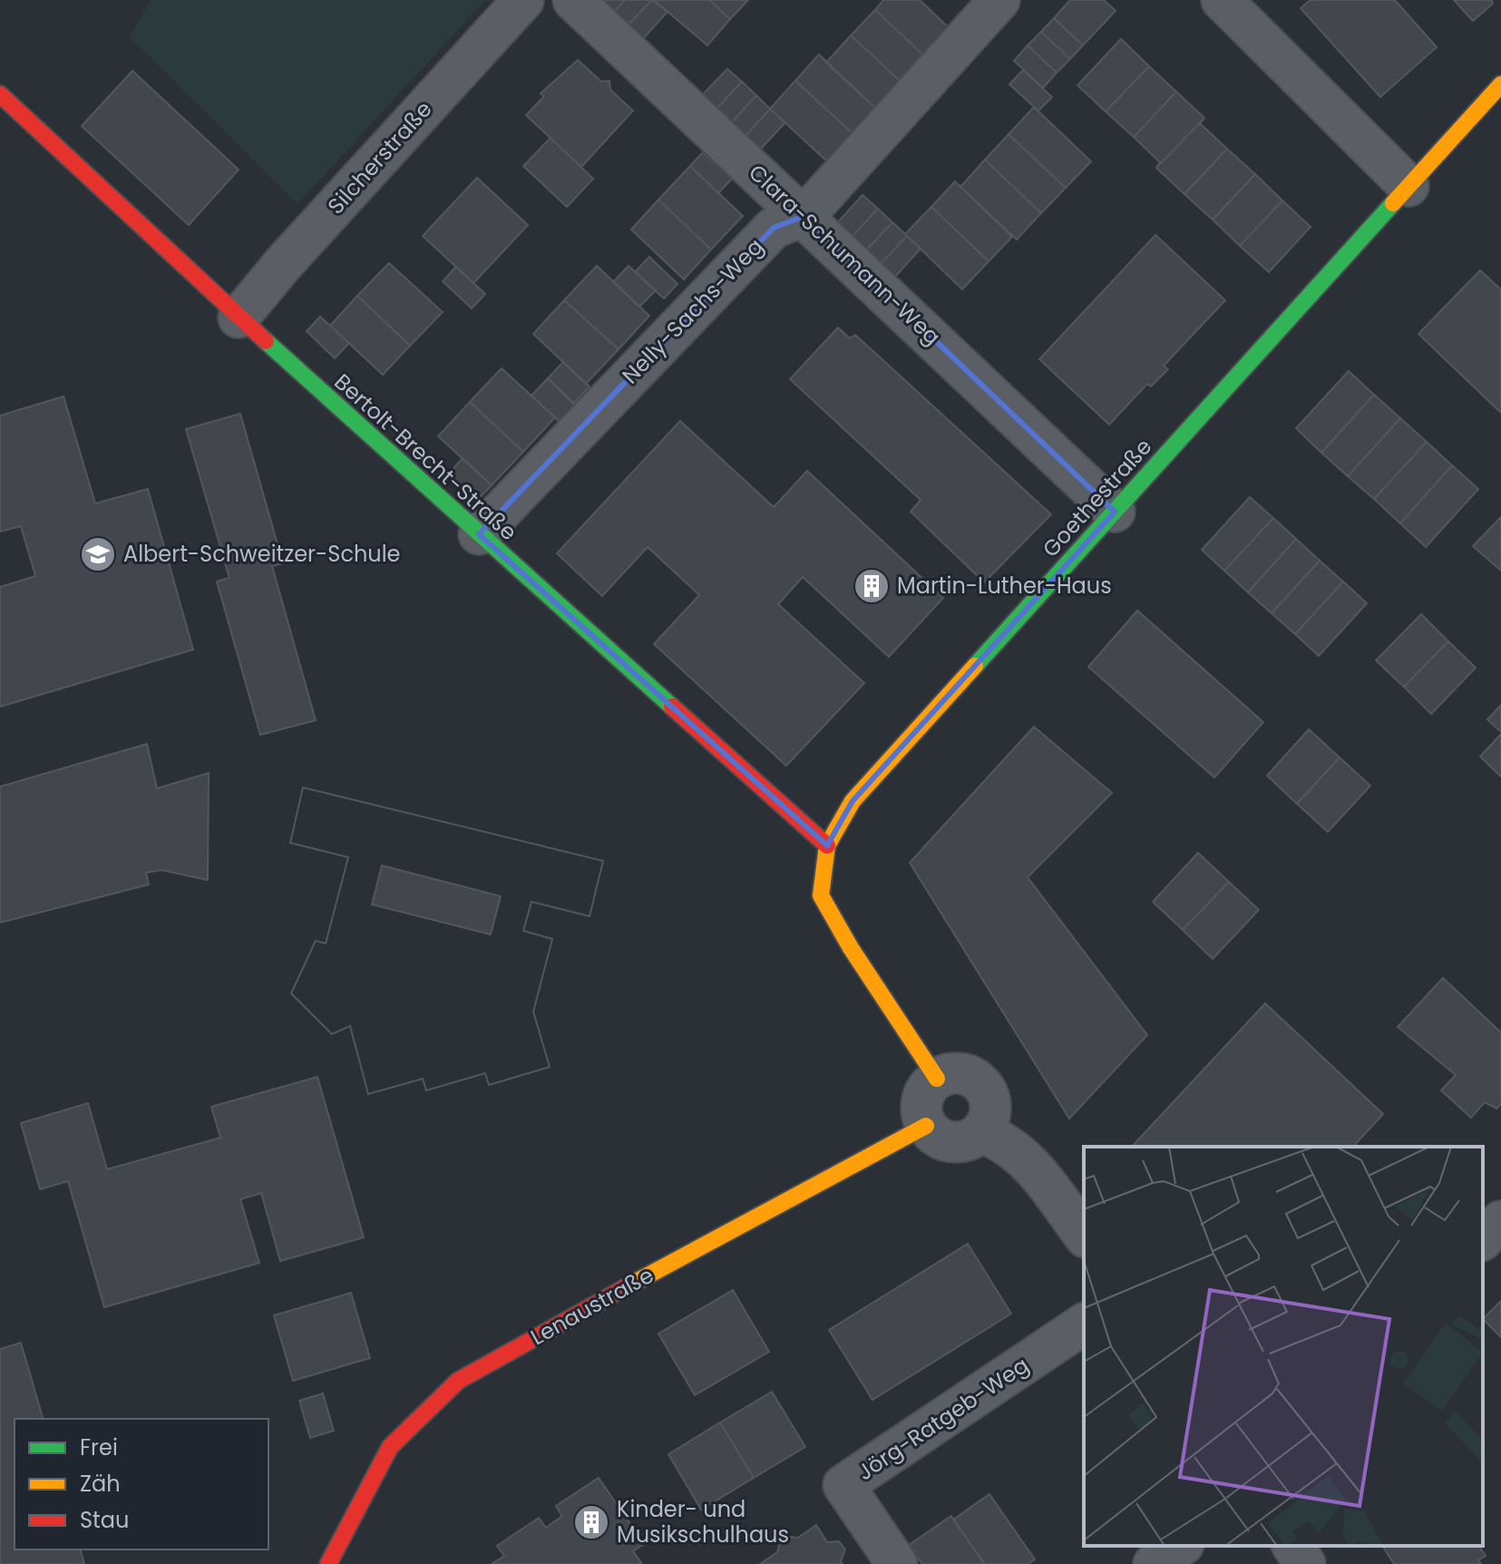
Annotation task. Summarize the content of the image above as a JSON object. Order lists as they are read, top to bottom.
{
  "streets": {
    "street": [
      "Silcherstraße",
      "Clara-Schumann-Weg",
      "Nelly-Sachs-Weg",
      "Bertolt-Brecht-Straße",
      "Goethestraße",
      "Lenaustraße",
      "Jörg-Ratgeb-Weg"
    ]
  },
  "crossings": [
    ["Silcherstraße", "Bertolt-Brecht-Straße"],
    ["Clara-Schumann-Weg", "Nelly-Sachs-Weg"],
    ["Clara-Schumann-Weg", "Goethestraße"],
    ["Nelly-Sachs-Weg", "Bertolt-Brecht-Straße"],
    ["Bertolt-Brecht-Straße", "Goethestraße"],
    ["Goethestraße", "Lenaustraße"]
  ],
  "places": {
    "school or university": ["Albert-Schweitzer-Schule"],
    "building": ["Martin-Luther-Haus", "Kinder- und Musikschulhaus"]
  },
  "legend": ["Frei", "Zäh", "Stau"]
}
